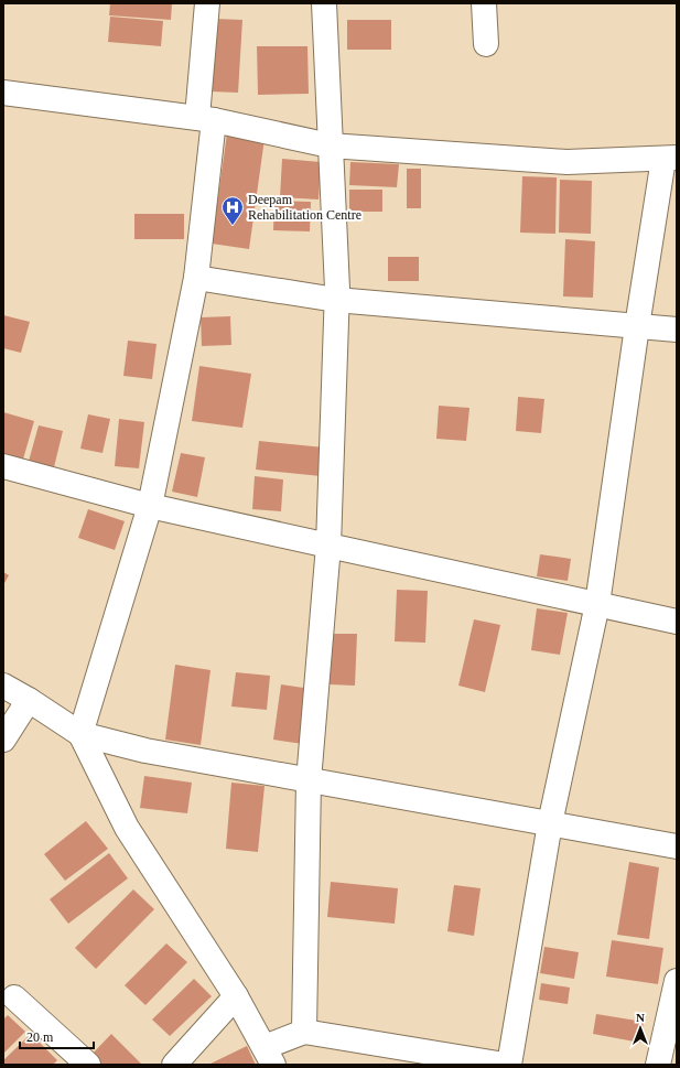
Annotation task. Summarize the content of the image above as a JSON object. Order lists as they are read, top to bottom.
{
  "places": {
    "hospital": ["Deepam Rehabilitation Centre"]
  },
  "scale_bar": "20 m",
  "north": "top"
}
